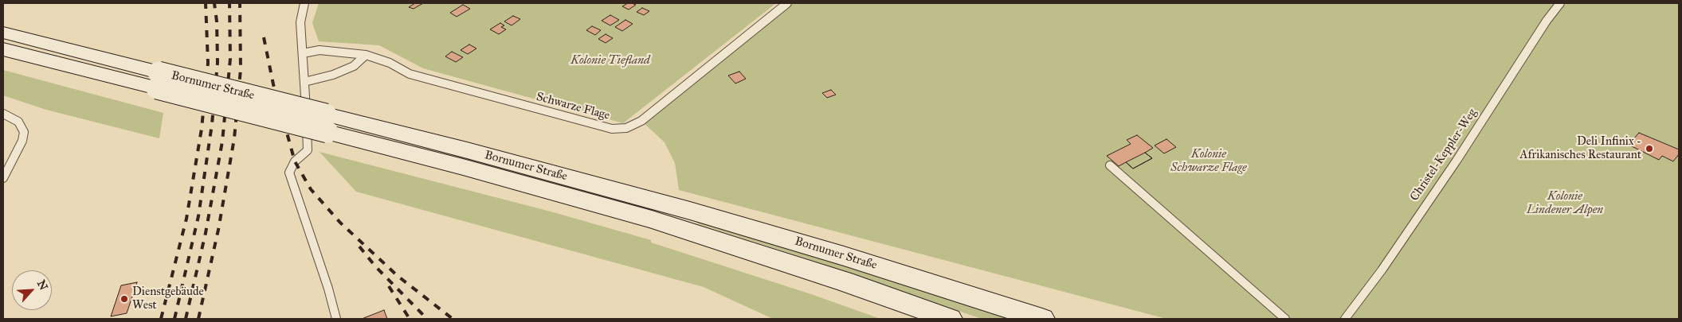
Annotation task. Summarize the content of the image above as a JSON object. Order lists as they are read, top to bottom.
{
  "streets": {
    "main road": ["Bornumer Straße"],
    "lane": ["Schwarze Flage", "Christel-Keppler-Weg"]
  },
  "parks": ["Kolonie Tiefland", "Kolonie Schwarze Flage", "Kolonie Lindener Alpen"],
  "places": ["Deli Infinix - Afrikanisches Restaurant", "Dienstgebäude West"],
  "north": "top right"
}
